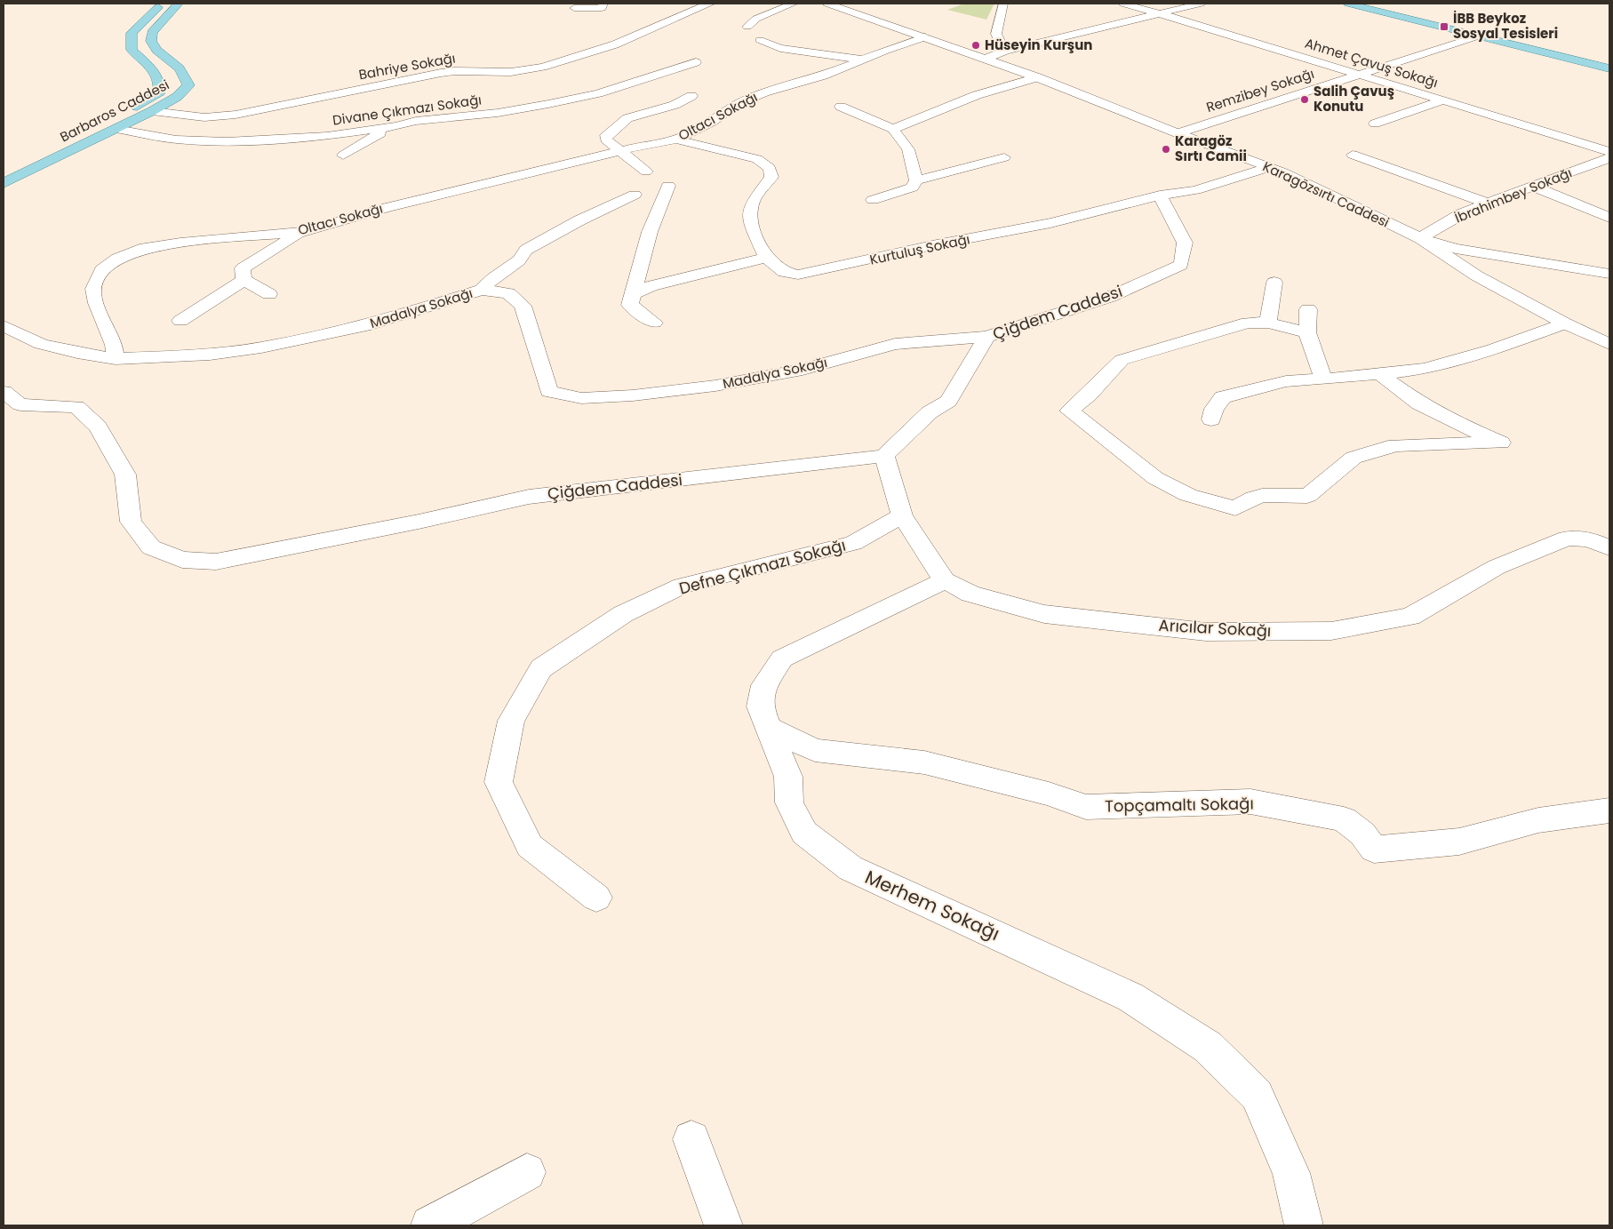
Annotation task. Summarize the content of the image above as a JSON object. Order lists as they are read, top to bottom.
{
  "streets": {
    "main road": ["Barbaros Caddesi"],
    "street": [
      "Ahmet Çavuş Sokağı",
      "Bahriye Sokağı",
      "Remzibey Sokağı",
      "Divane Çıkmazı Sokağı",
      "Oltacı Sokağı",
      "Karagözsırtı Caddesi",
      "İbrahimbey Sokağı",
      "Kurtuluş Sokağı",
      "Madalya Sokağı",
      "Çiğdem Caddesi",
      "Defne Çıkmazı Sokağı",
      "Arıcılar Sokağı",
      "Topçamaltı Sokağı",
      "Merhem Sokağı"
    ]
  },
  "crossings": [
    ["Ahmet Çavuş Sokağı", "Remzibey Sokağı"],
    ["Bahriye Sokağı", "Barbaros Caddesi"],
    ["Remzibey Sokağı", "Karagözsırtı Caddesi"],
    ["Divane Çıkmazı Sokağı", "Barbaros Caddesi"],
    ["Oltacı Sokağı", "Karagözsırtı Caddesi"],
    ["Oltacı Sokağı", "Kurtuluş Sokağı"],
    ["Oltacı Sokağı", "Madalya Sokağı"],
    ["Karagözsırtı Caddesi", "İbrahimbey Sokağı"],
    ["Karagözsırtı Caddesi", "Kurtuluş Sokağı"],
    ["Kurtuluş Sokağı", "Çiğdem Caddesi"],
    ["Madalya Sokağı", "Çiğdem Caddesi"],
    ["Çiğdem Caddesi", "Arıcılar Sokağı"],
    ["Defne Çıkmazı Sokağı", "Arıcılar Sokağı"],
    ["Arıcılar Sokağı", "Merhem Sokağı"],
    ["Topçamaltı Sokağı", "Merhem Sokağı"]
  ],
  "places": {
    "transit": ["İBB Beykoz Sosyal Tesisleri"],
    "other": ["Hüseyin Kurşun", "Salih Çavuş Konutu", "Karagöz Sırtı Camii"]
  }
}
